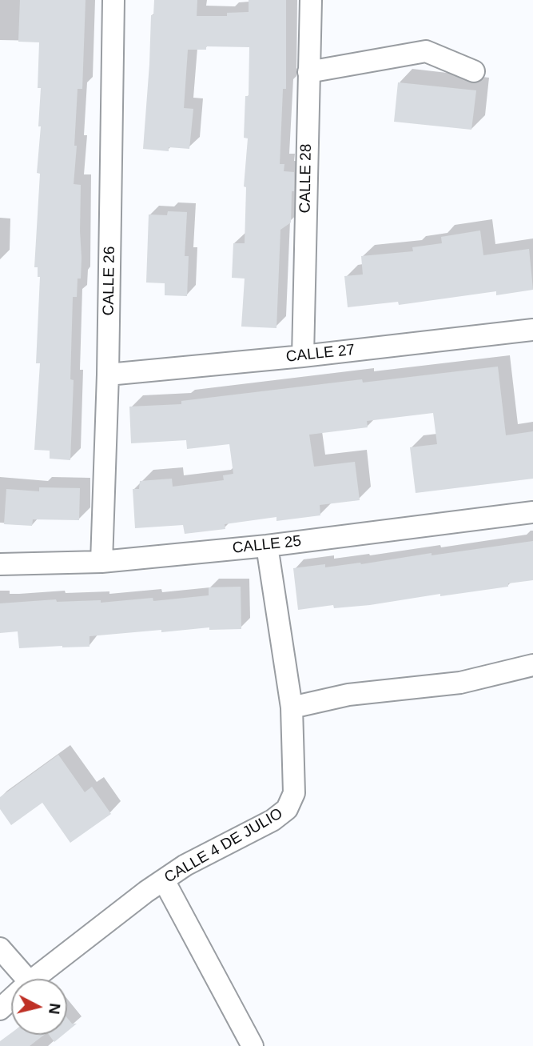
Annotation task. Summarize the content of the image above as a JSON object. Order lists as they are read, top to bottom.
{
  "streets": {
    "street": [
      "CALLE 28",
      "CALLE 26",
      "CALLE 27",
      "CALLE 25",
      "CALLE 4 DE JULIO"
    ]
  },
  "crossings": [
    ["CALLE 28", "CALLE 27"],
    ["CALLE 26", "CALLE 27"],
    ["CALLE 26", "CALLE 25"]
  ],
  "north": "right"
}
